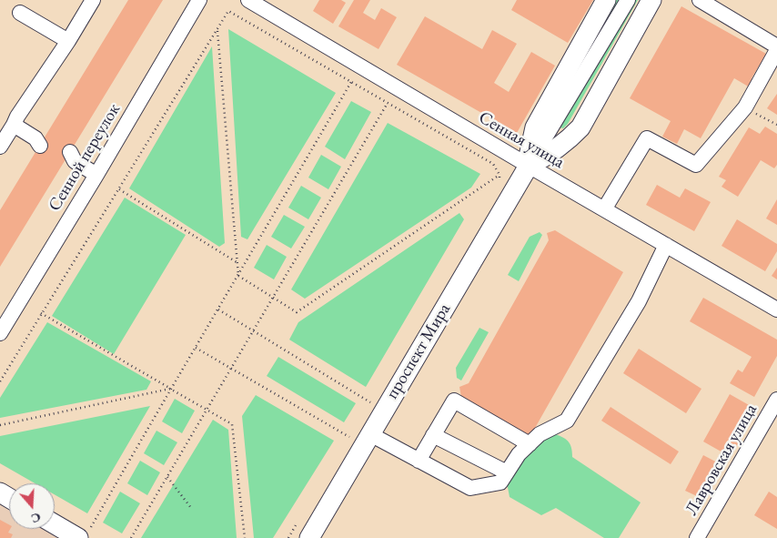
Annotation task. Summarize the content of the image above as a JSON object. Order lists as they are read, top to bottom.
{
  "streets": {
    "main road": ["проспект Мира"],
    "street": ["Сенная улица", "Сенной переулок", "Лавровская улица"]
  },
  "crossings": [
    ["Сенная улица", "проспект Мира"]
  ],
  "north": "bottom"
}
